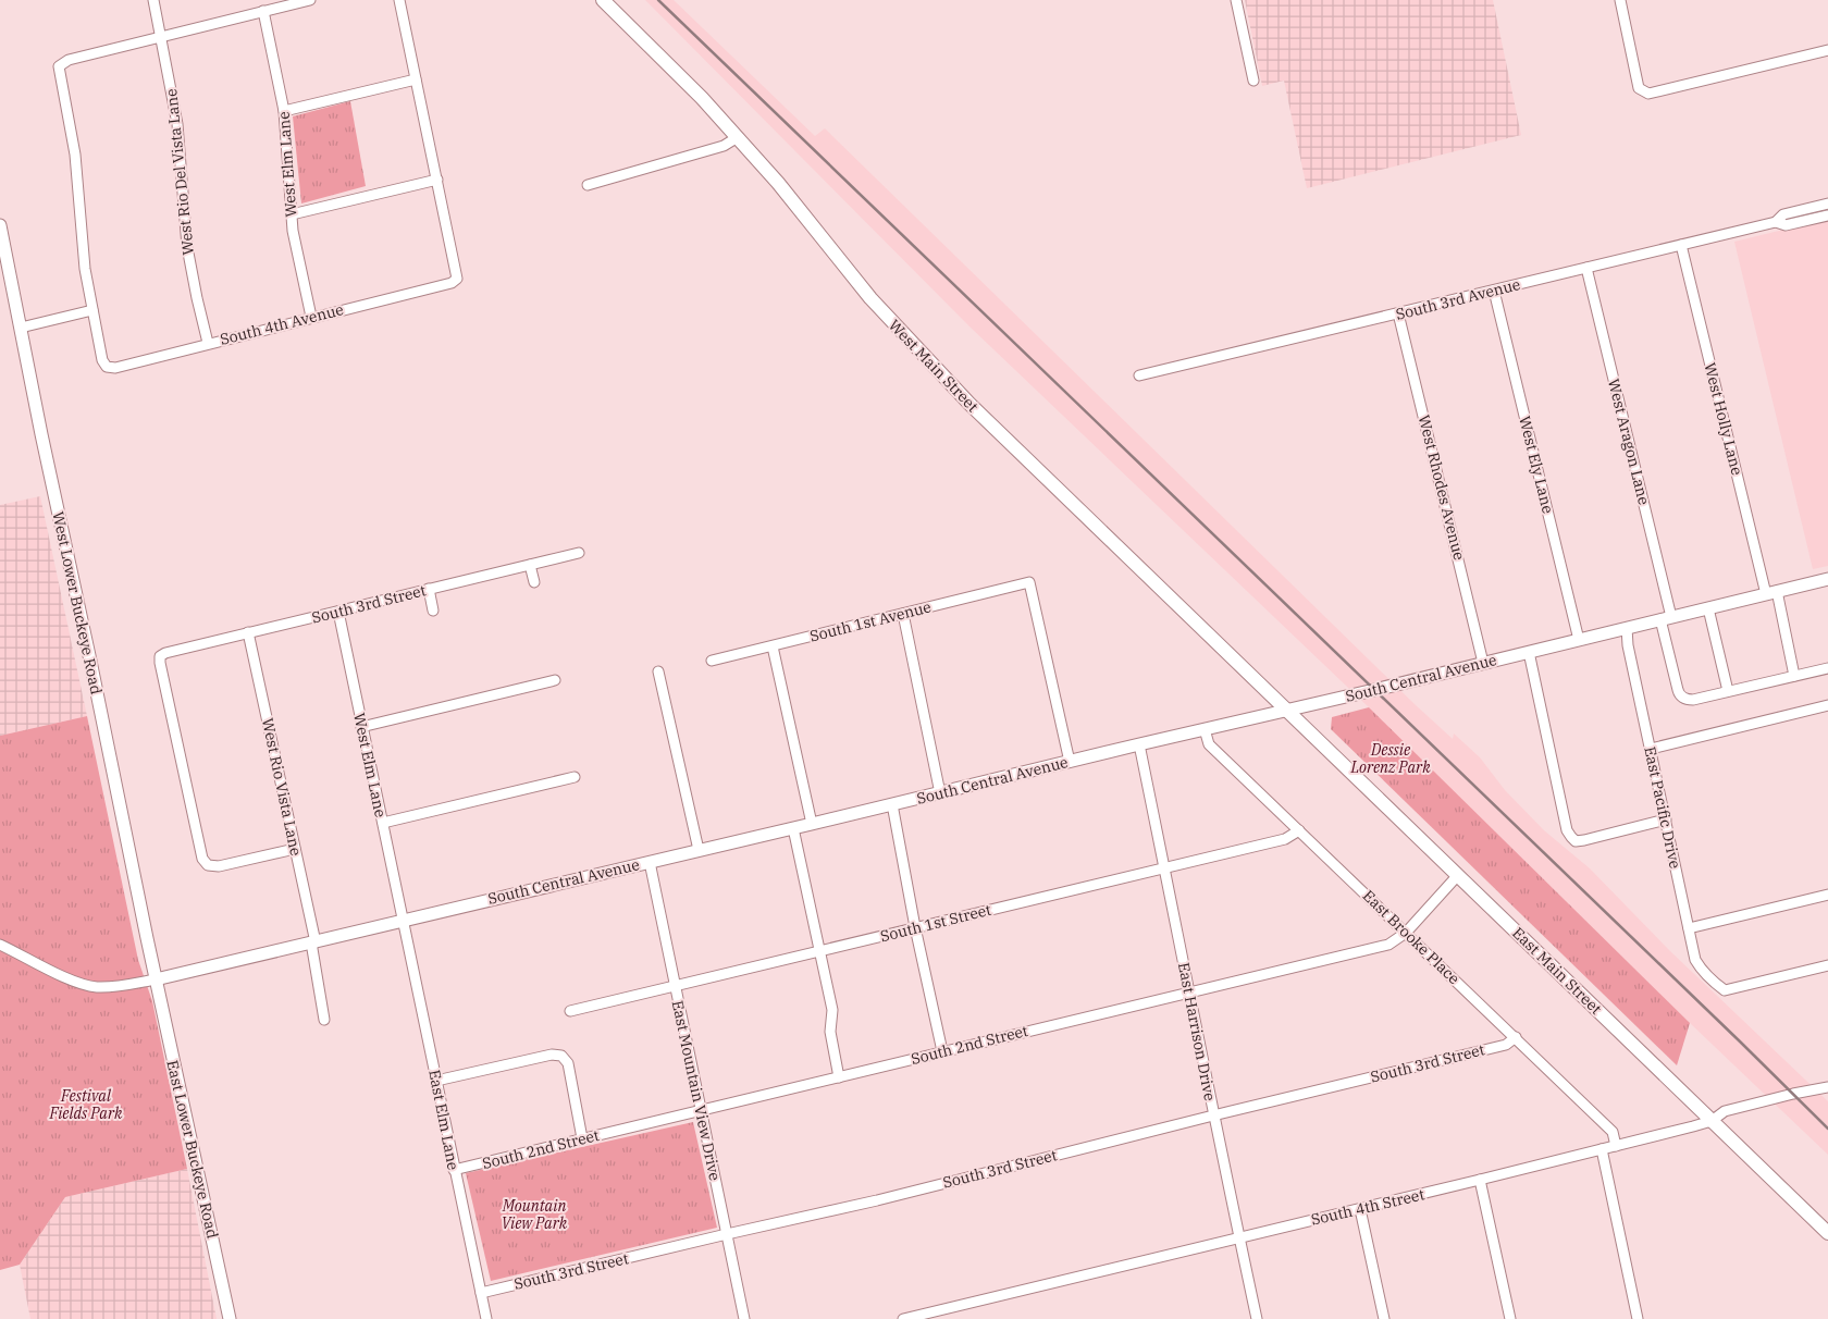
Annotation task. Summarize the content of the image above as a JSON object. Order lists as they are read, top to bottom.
{
  "streets": {
    "main road": ["West Main Street", "East Main Street"],
    "street": [
      "West Elm Lane",
      "West Rio Del Vista Lane",
      "South 3rd Avenue",
      "South 4th Avenue",
      "West Holly Lane",
      "West Aragon Lane",
      "West Ely Lane",
      "West Rhodes Avenue",
      "West Lower Buckeye Road",
      "South 3rd Street",
      "South 1st Avenue",
      "South Central Avenue",
      "West Rio Vista Lane",
      "East Pacific Drive",
      "South 1st Street",
      "East Brooke Place",
      "East Harrison Drive",
      "South 2nd Street",
      "East Mountain View Drive",
      "East Elm Lane",
      "East Lower Buckeye Road",
      "South 4th Street"
    ]
  },
  "crossings": [
    ["West Elm Lane", "South 4th Avenue"],
    ["West Elm Lane", "South 3rd Street"],
    ["West Elm Lane", "South Central Avenue"],
    ["West Elm Lane", "East Elm Lane"],
    ["West Rio Del Vista Lane", "South 4th Avenue"],
    ["South 3rd Avenue", "West Holly Lane"],
    ["South 3rd Avenue", "West Aragon Lane"],
    ["South 3rd Avenue", "West Ely Lane"],
    ["South 3rd Avenue", "West Rhodes Avenue"],
    ["West Main Street", "South Central Avenue"],
    ["West Main Street", "East Main Street"],
    ["West Holly Lane", "South Central Avenue"],
    ["West Aragon Lane", "South Central Avenue"],
    ["West Ely Lane", "South Central Avenue"],
    ["West Rhodes Avenue", "South Central Avenue"],
    ["West Lower Buckeye Road", "South Central Avenue"],
    ["West Lower Buckeye Road", "East Lower Buckeye Road"],
    ["South 3rd Street", "West Rio Vista Lane"],
    ["South 3rd Street", "East Brooke Place"],
    ["South 3rd Street", "East Harrison Drive"],
    ["South 3rd Street", "East Mountain View Drive"],
    ["South 3rd Street", "East Elm Lane"],
    ["South 1st Avenue", "South Central Avenue"],
    ["South Central Avenue", "West Rio Vista Lane"],
    ["South Central Avenue", "East Pacific Drive"],
    ["South Central Avenue", "East Brooke Place"],
    ["South Central Avenue", "East Main Street"],
    ["South Central Avenue", "East Harrison Drive"],
    ["South Central Avenue", "East Mountain View Drive"],
    ["South Central Avenue", "East Elm Lane"],
    ["South Central Avenue", "East Lower Buckeye Road"],
    ["South 1st Street", "East Brooke Place"],
    ["South 1st Street", "East Harrison Drive"],
    ["South 1st Street", "East Mountain View Drive"],
    ["East Brooke Place", "South 2nd Street"],
    ["East Brooke Place", "South 4th Street"],
    ["East Main Street", "South 2nd Street"],
    ["East Main Street", "South 4th Street"],
    ["East Harrison Drive", "South 2nd Street"],
    ["East Harrison Drive", "South 4th Street"],
    ["South 2nd Street", "East Mountain View Drive"],
    ["South 2nd Street", "East Elm Lane"]
  ],
  "parks": ["Dessie Lorenz Park", "Festival Fields Park", "Mountain View Park"]
}
